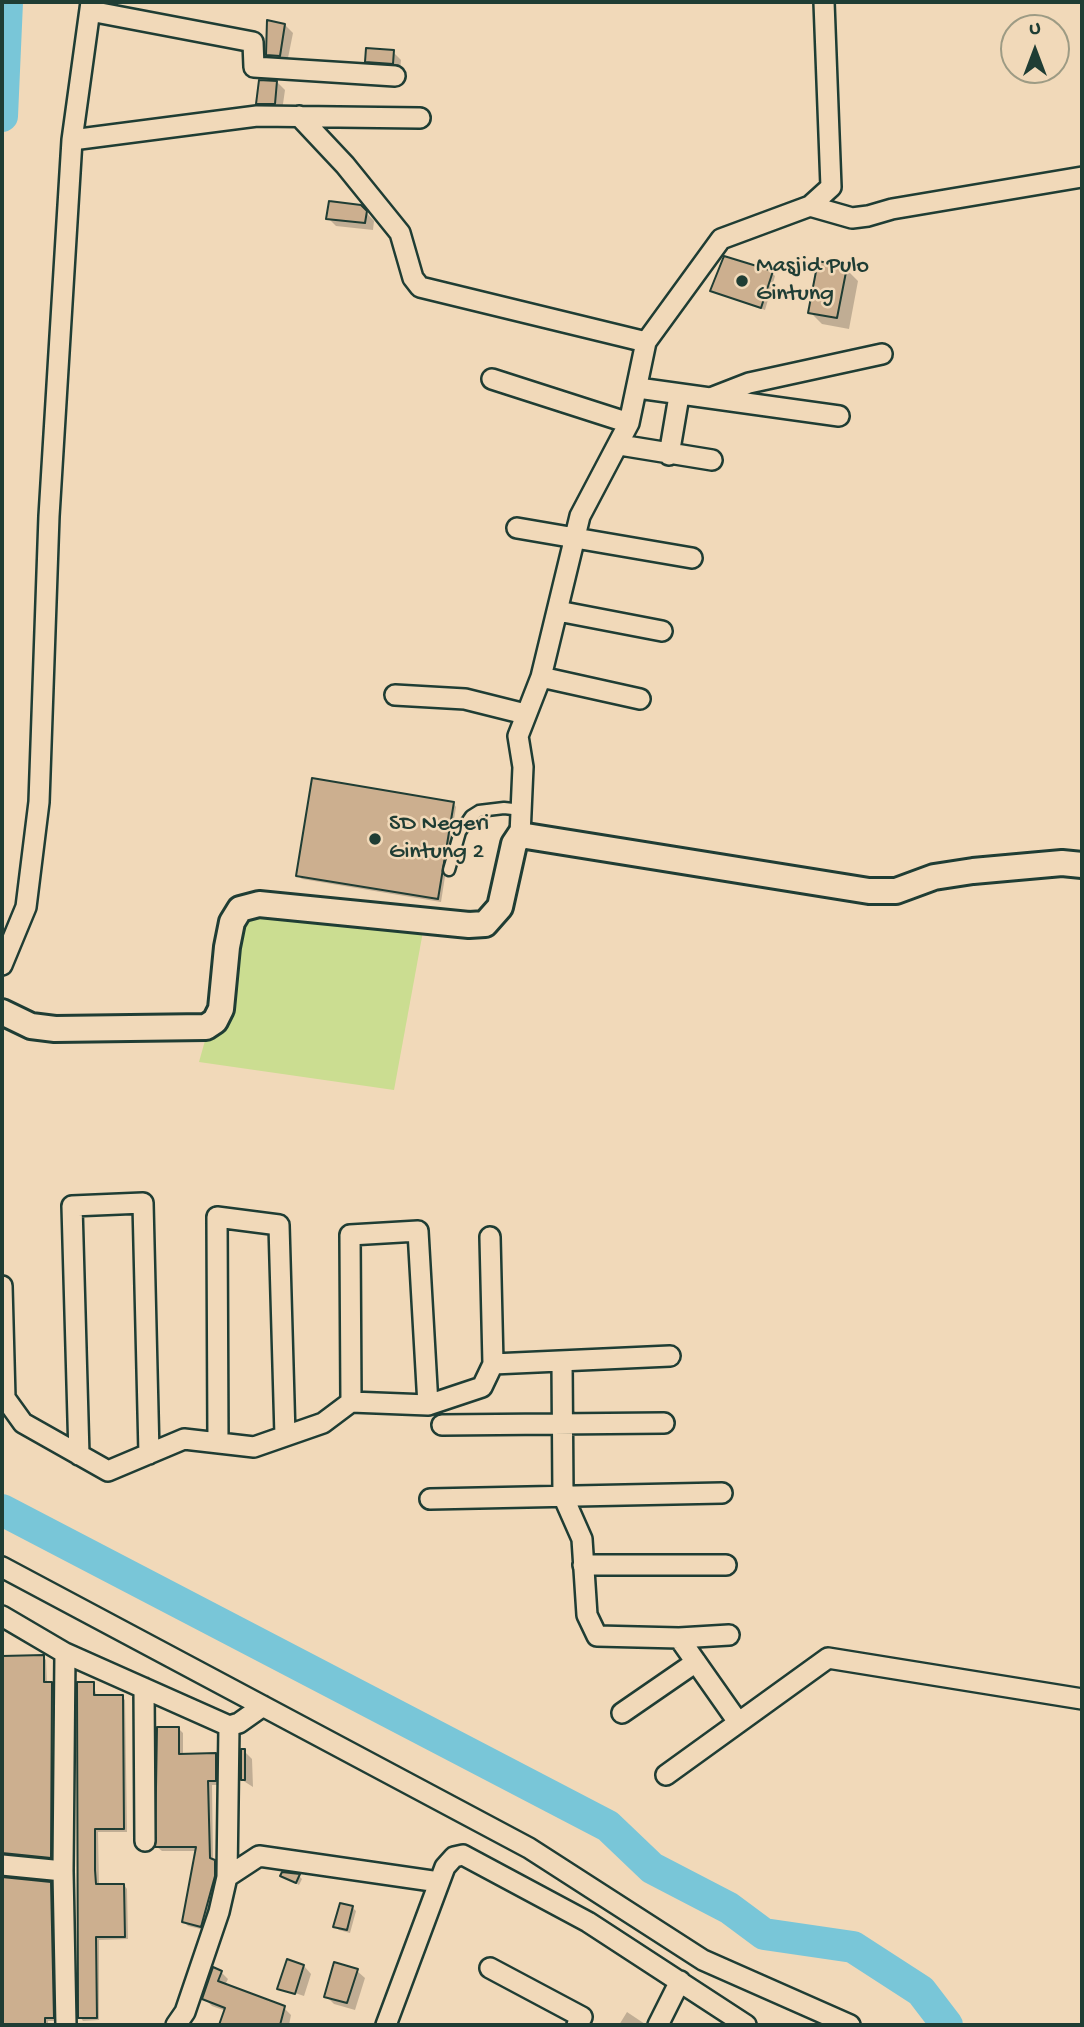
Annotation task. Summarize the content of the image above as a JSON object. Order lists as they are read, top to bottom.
{
  "places": ["Masjid Pulo Gintung", "SD Negeri Gintung 2"],
  "north": "top"
}
